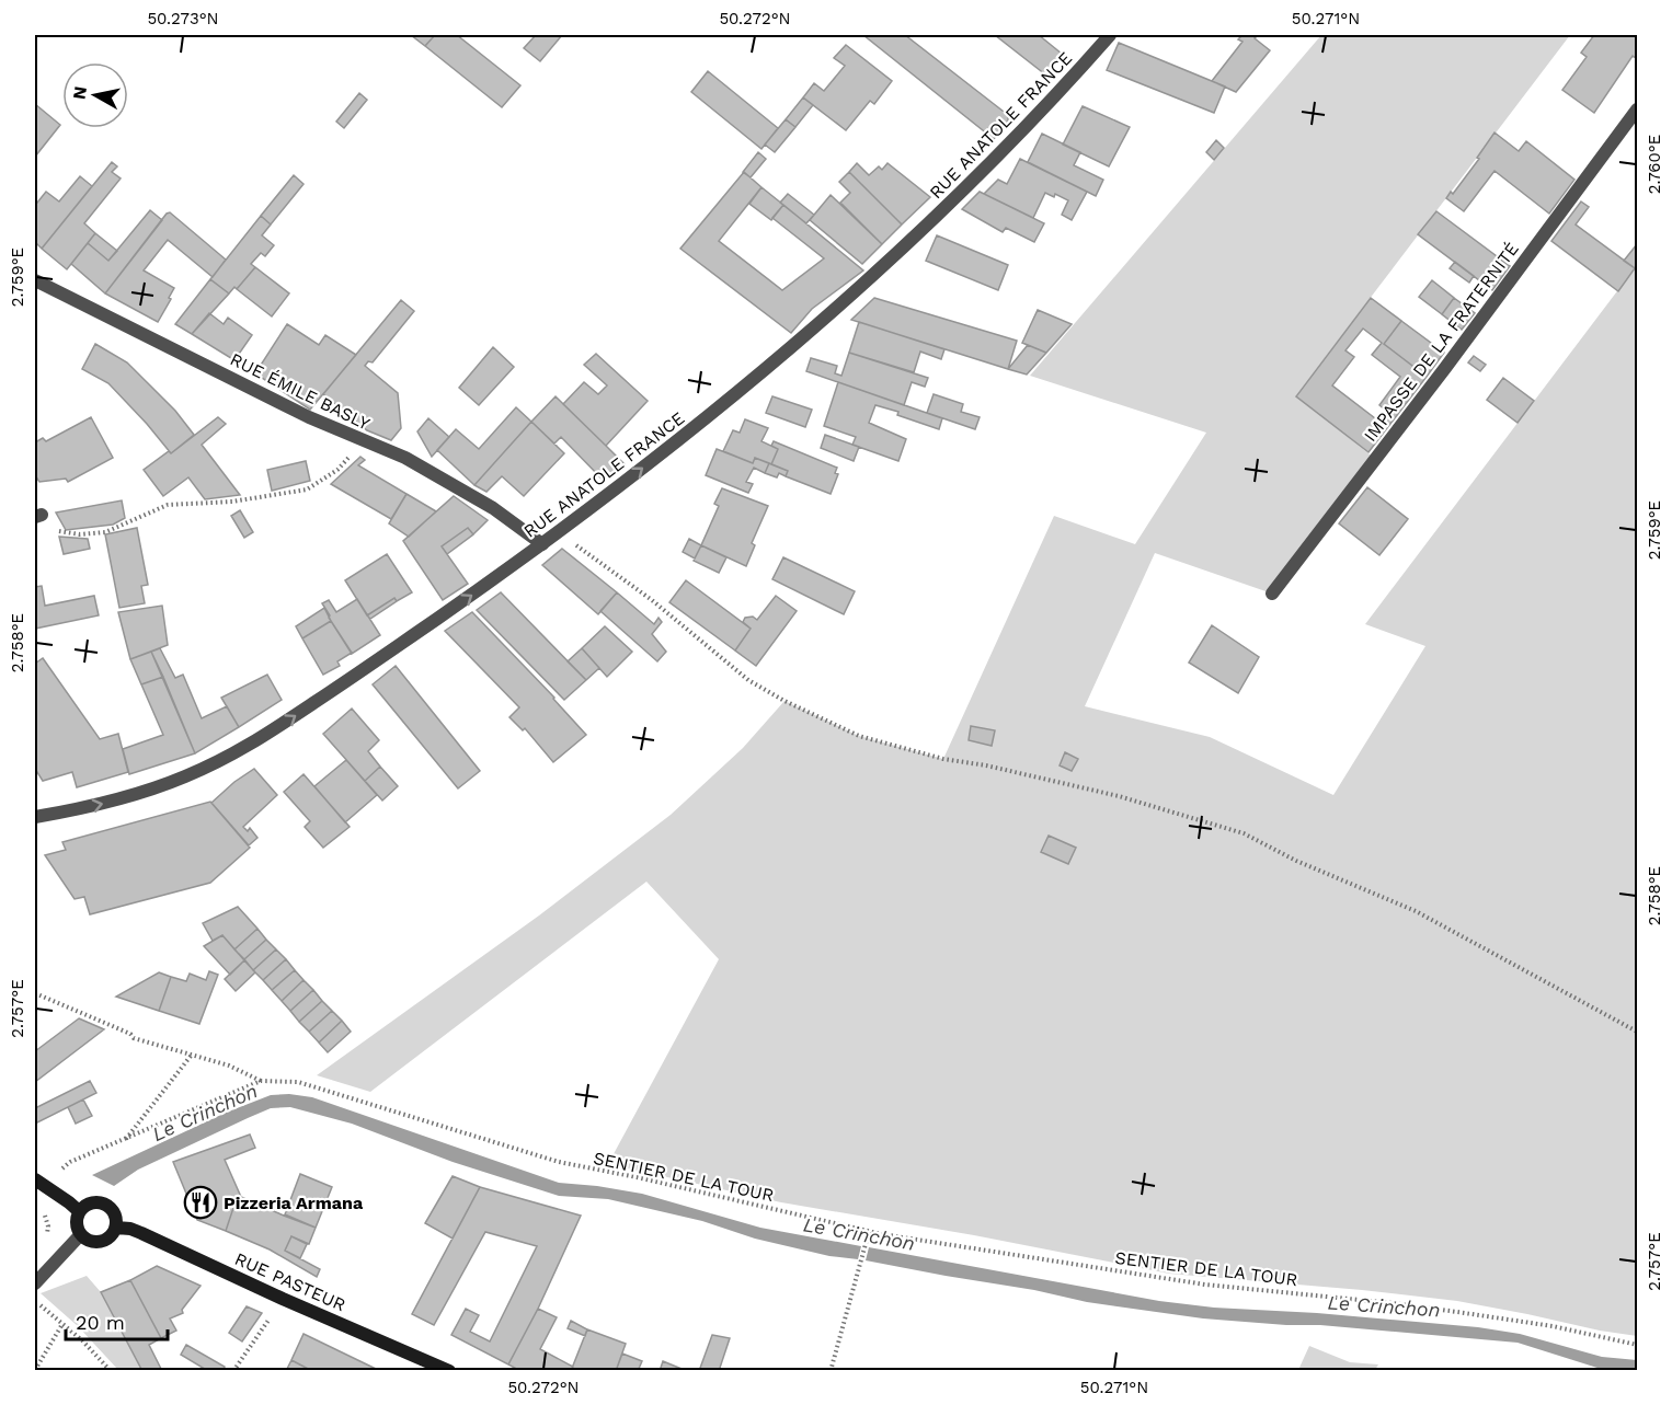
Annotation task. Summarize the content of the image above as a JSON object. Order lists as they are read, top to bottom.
{
  "streets": {
    "street": [
      "RUE ANATOLE FRANCE",
      "IMPASSE DE LA FRATERNITÉ",
      "RUE ÉMILE BASLY",
      "RUE PASTEUR"
    ],
    "path": ["SENTIER DE LA TOUR"]
  },
  "crossings": [
    ["RUE ANATOLE FRANCE", "RUE ÉMILE BASLY"]
  ],
  "one_way": ["RUE ANATOLE FRANCE"],
  "water": ["Le Crinchon"],
  "places": {
    "restaurant": ["Pizzeria Armana"]
  },
  "scale_bar": "20 m",
  "north": "left",
  "coordinates": [
    "50.273°N",
    "50.272°N",
    "50.271°N",
    "2.760°E",
    "2.759°E",
    "2.758°E",
    "2.757°E"
  ]
}
